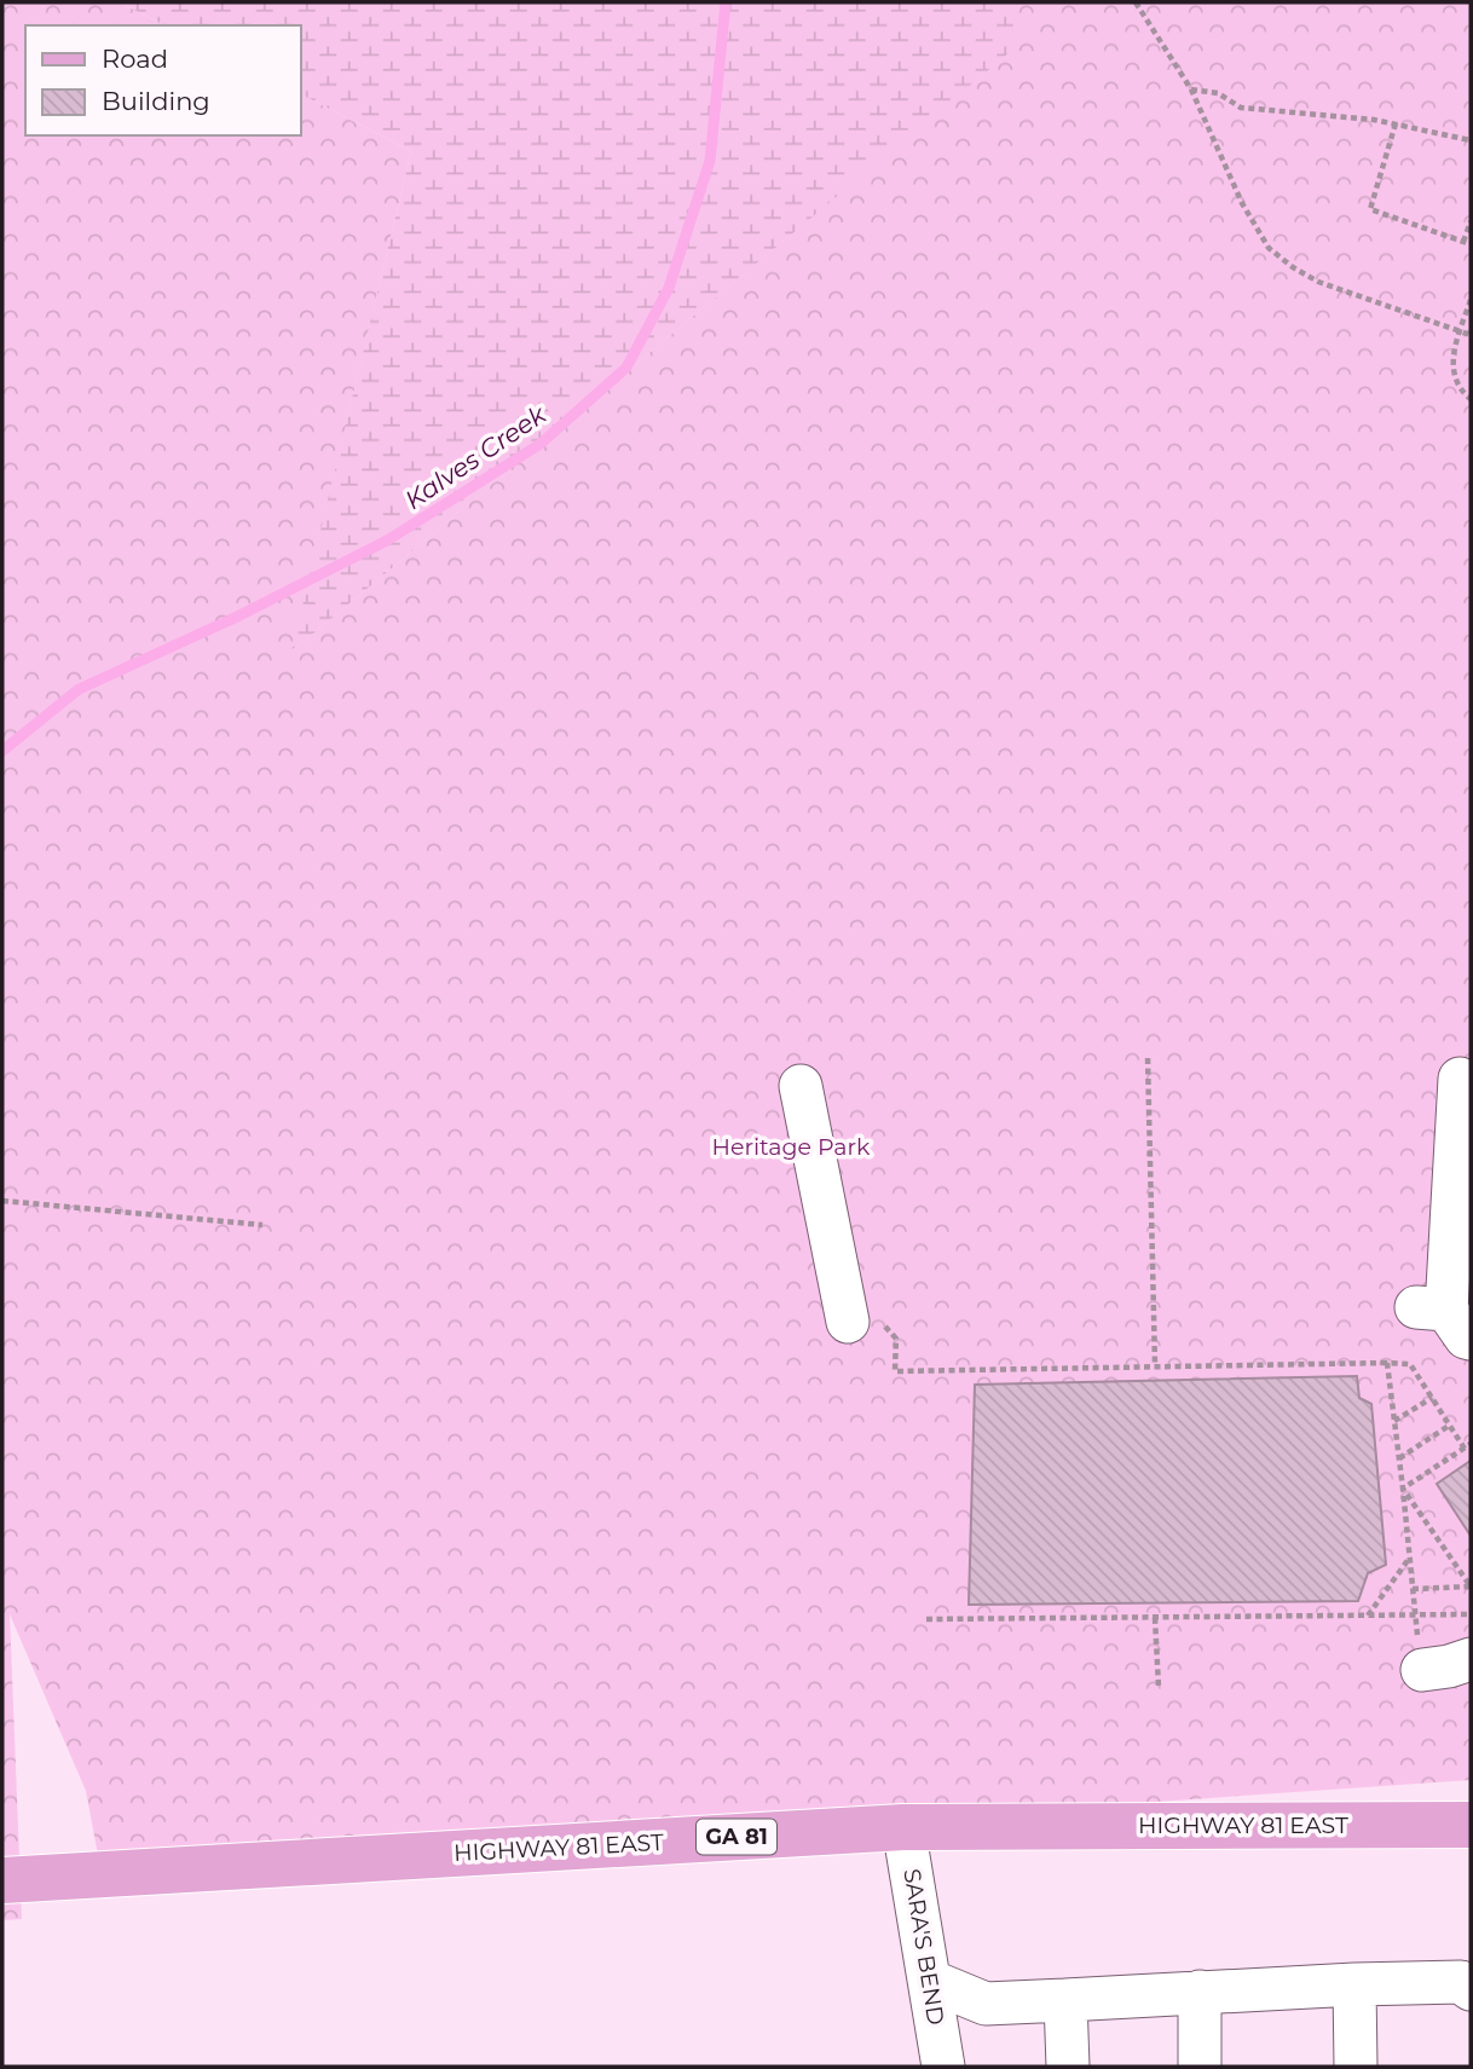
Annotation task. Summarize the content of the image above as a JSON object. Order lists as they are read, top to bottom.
{
  "streets": {
    "main road": ["HIGHWAY 81 EAST", "GA 81"],
    "street": ["SARA'S BEND"]
  },
  "crossings": [
    ["HIGHWAY 81 EAST", "SARA'S BEND"]
  ],
  "water": ["Kalves Creek"],
  "parks": ["Heritage Park"],
  "legend": ["Road", "Building"]
}
